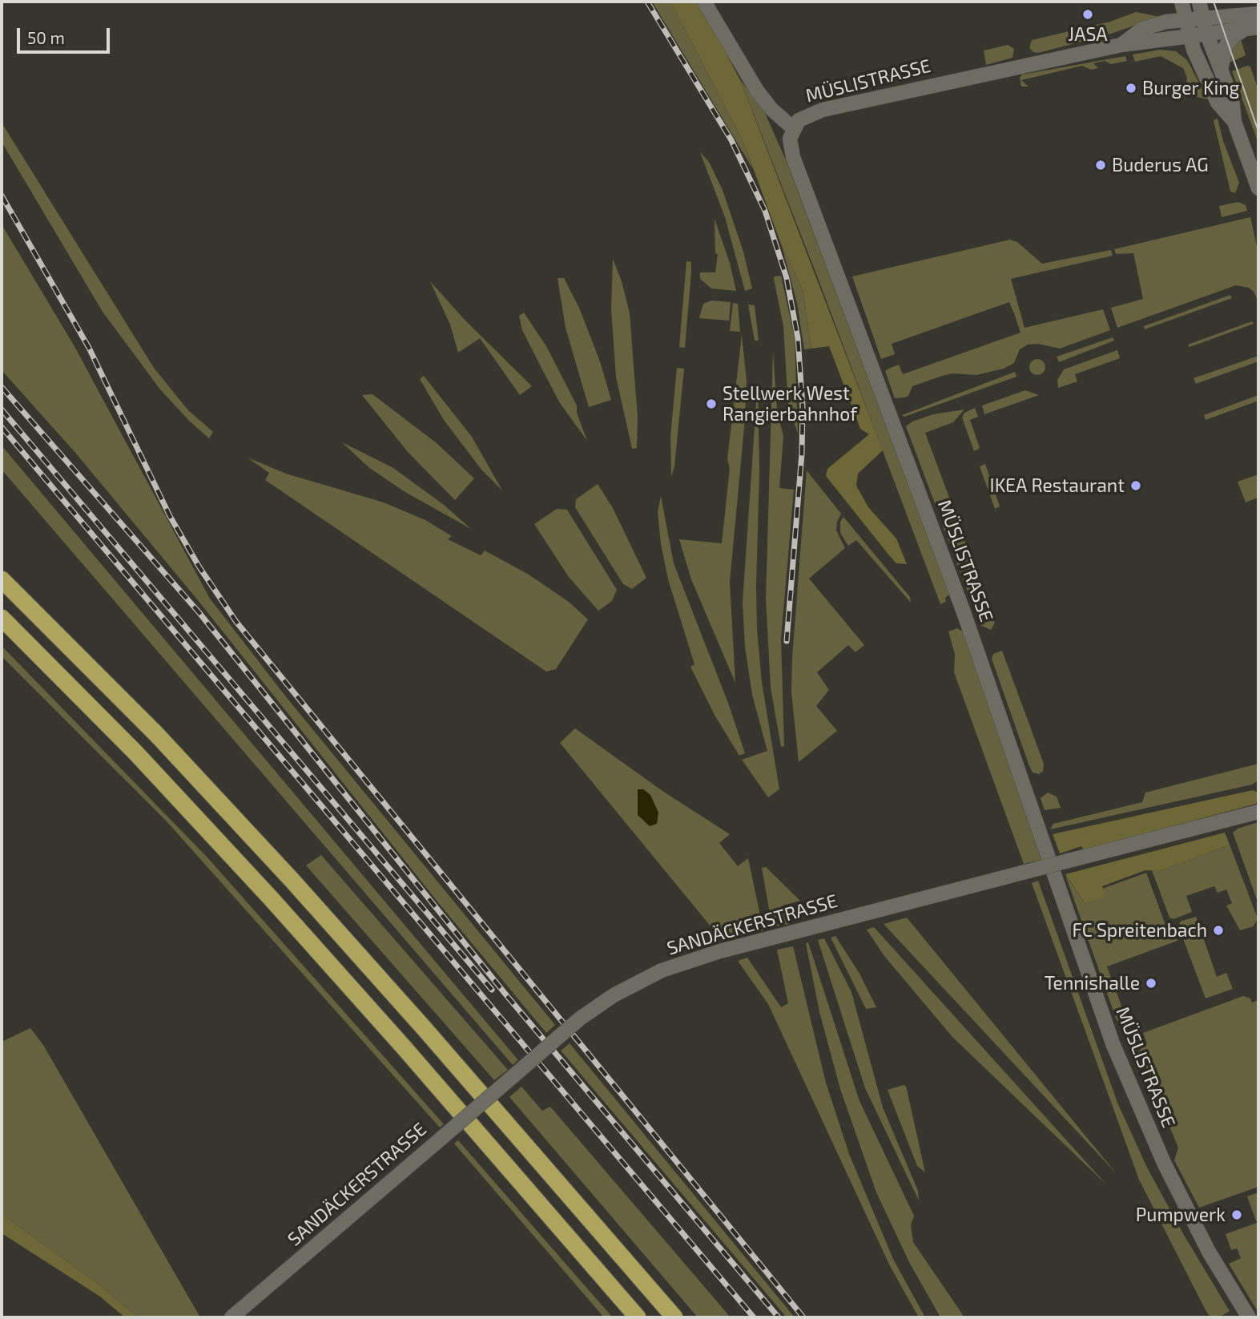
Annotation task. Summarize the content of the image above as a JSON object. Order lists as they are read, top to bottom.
{
  "streets": {
    "street": ["MÜSLISTRASSE", "SANDÄCKERSTRASSE"]
  },
  "places": [
    "JASA",
    "Burger King",
    "Buderus AG",
    "Stellwerk West Rangierbahnhof",
    "IKEA Restaurant",
    "FC Spreitenbach",
    "Tennishalle",
    "Pumpwerk"
  ],
  "scale_bar": "50 m"
}
